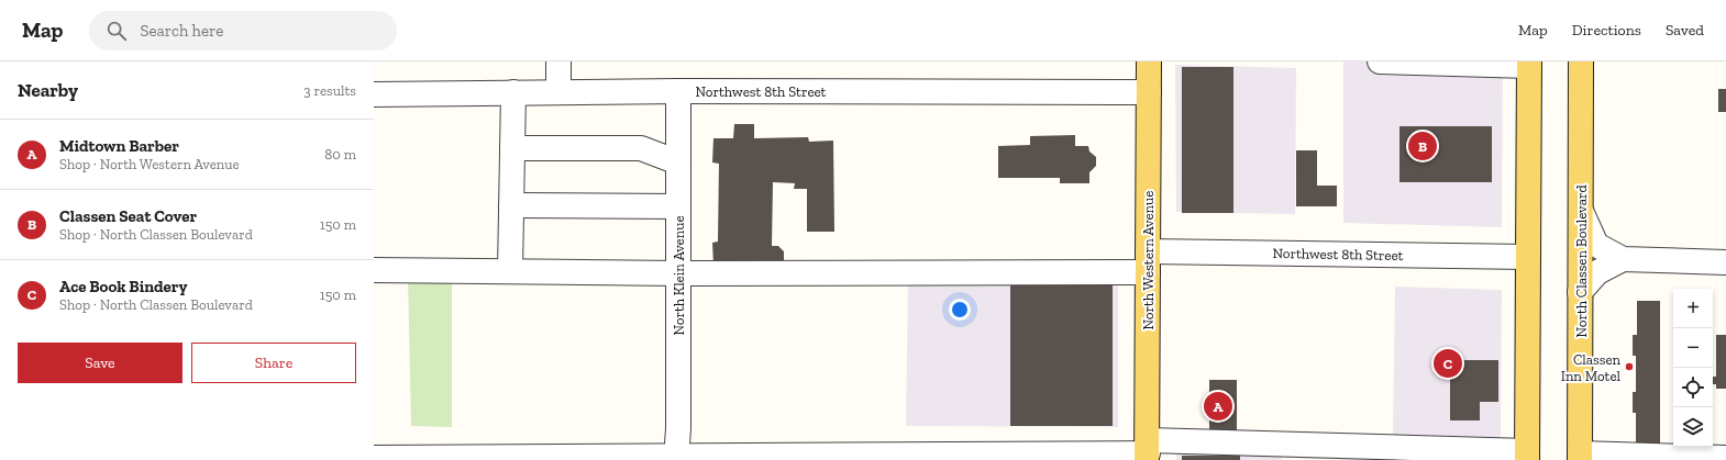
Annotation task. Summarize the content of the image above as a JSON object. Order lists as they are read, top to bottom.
{
  "streets": {
    "main road": ["North Western Avenue", "North Classen Boulevard"],
    "street": ["Northwest 8th Street", "North Klein Avenue"]
  },
  "crossings": [
    ["Northwest 8th Street", "North Western Avenue"],
    ["Northwest 8th Street", "North Klein Avenue"]
  ],
  "places": ["Classen Inn Motel"],
  "page": {
    "header": "Map",
    "search": "Search here",
    "nav": ["Map", "Directions", "Saved"],
    "heading": ["Nearby", "3 results"],
    "list": [
      {
        "mark": "A",
        "name": "Midtown Barber",
        "note": "Shop · North Western Avenue",
        "value": "80 m"
      },
      {
        "mark": "B",
        "name": "Classen Seat Cover",
        "note": "Shop · North Classen Boulevard",
        "value": "150 m"
      },
      {
        "mark": "C",
        "name": "Ace Book Bindery",
        "note": "Shop · North Classen Boulevard",
        "value": "150 m"
      }
    ],
    "pins": ["B", "C", "A"],
    "map_buttons": ["+", "−"],
    "buttons": ["Save", "Share"]
  }
}
